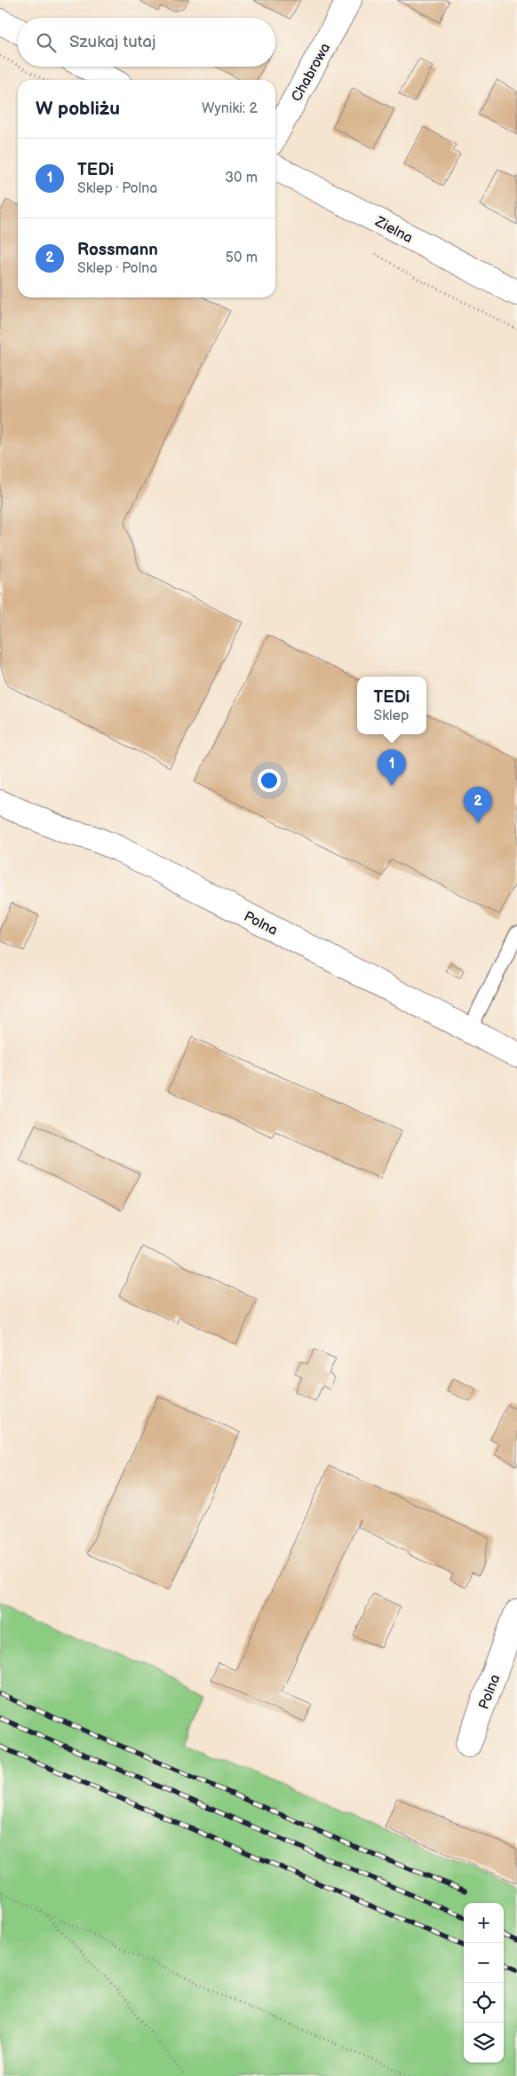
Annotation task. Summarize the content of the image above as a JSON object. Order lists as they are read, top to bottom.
{
  "streets": {
    "street": ["Chabrowa", "Zielna", "Polna"]
  },
  "page": {
    "search": "Szukaj tutaj",
    "heading": ["W pobliżu", "Wyniki: 2"],
    "list": [
      {
        "mark": "1",
        "name": "TEDi",
        "note": "Sklep · Polna",
        "value": "30 m"
      },
      {
        "mark": "2",
        "name": "Rossmann",
        "note": "Sklep · Polna",
        "value": "50 m"
      }
    ],
    "popup": ["TEDi", "Sklep"],
    "pins": ["1", "2"],
    "map_buttons": ["+", "−"]
  }
}
